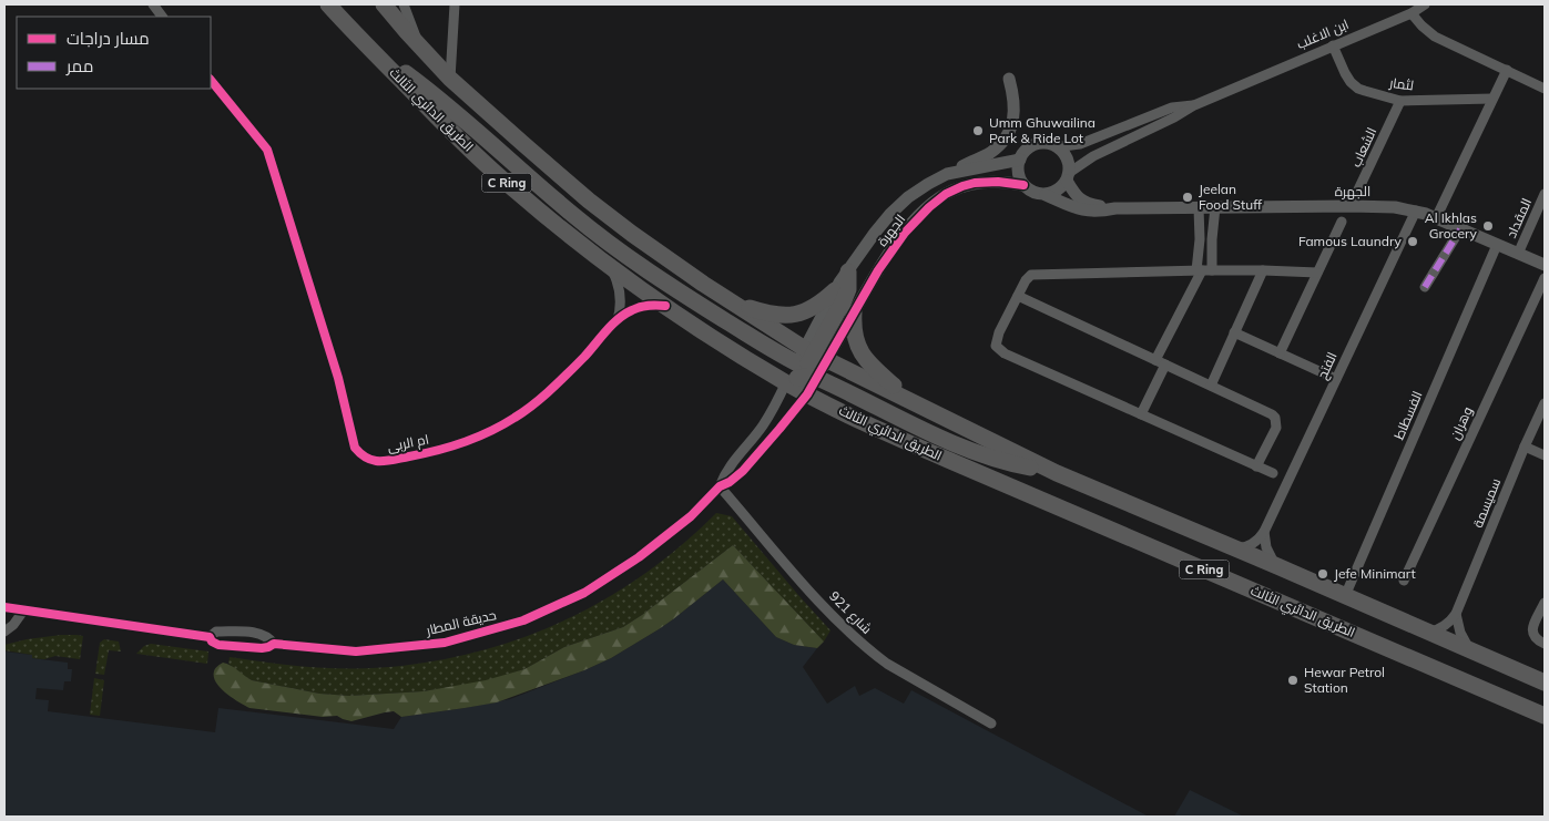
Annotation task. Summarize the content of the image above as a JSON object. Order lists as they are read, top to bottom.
{
  "streets": {
    "highway": ["الطريق الدائري الثالث", "C Ring"],
    "street": [
      "ابن الاغلب",
      "لثمار",
      "الشعاب",
      "الجهرة",
      "المقداد",
      "الفتح",
      "الفسطاط",
      "وهران",
      "ام الربى",
      "سميسمة",
      "شارع 921",
      "حديقة المطار"
    ]
  },
  "crossings": [
    ["ابن الاغلب", "لثمار"],
    ["ابن الاغلب", "الجهرة"],
    ["لثمار", "الشعاب"],
    ["الطريق الدائري الثالث", "الجهرة"],
    ["الطريق الدائري الثالث", "الفتح"],
    ["الطريق الدائري الثالث", "الفسطاط"],
    ["الطريق الدائري الثالث", "ام الربى"],
    ["الطريق الدائري الثالث", "سميسمة"],
    ["الطريق الدائري الثالث", "حديقة المطار"],
    ["الشعاب", "الجهرة"],
    ["الجهرة", "المقداد"],
    ["الجهرة", "الفتح"],
    ["الجهرة", "الفسطاط"],
    ["الجهرة", "حديقة المطار"],
    ["شارع 921", "حديقة المطار"]
  ],
  "places": [
    "Umm Ghuwailina Park & Ride Lot",
    "Jeelan Food Stuff",
    "Al Ikhlas Grocery",
    "Famous Laundry",
    "Jefe Minimart",
    "Hewar Petrol Station"
  ],
  "legend": ["مسار دراجات", "ممر"]
}
